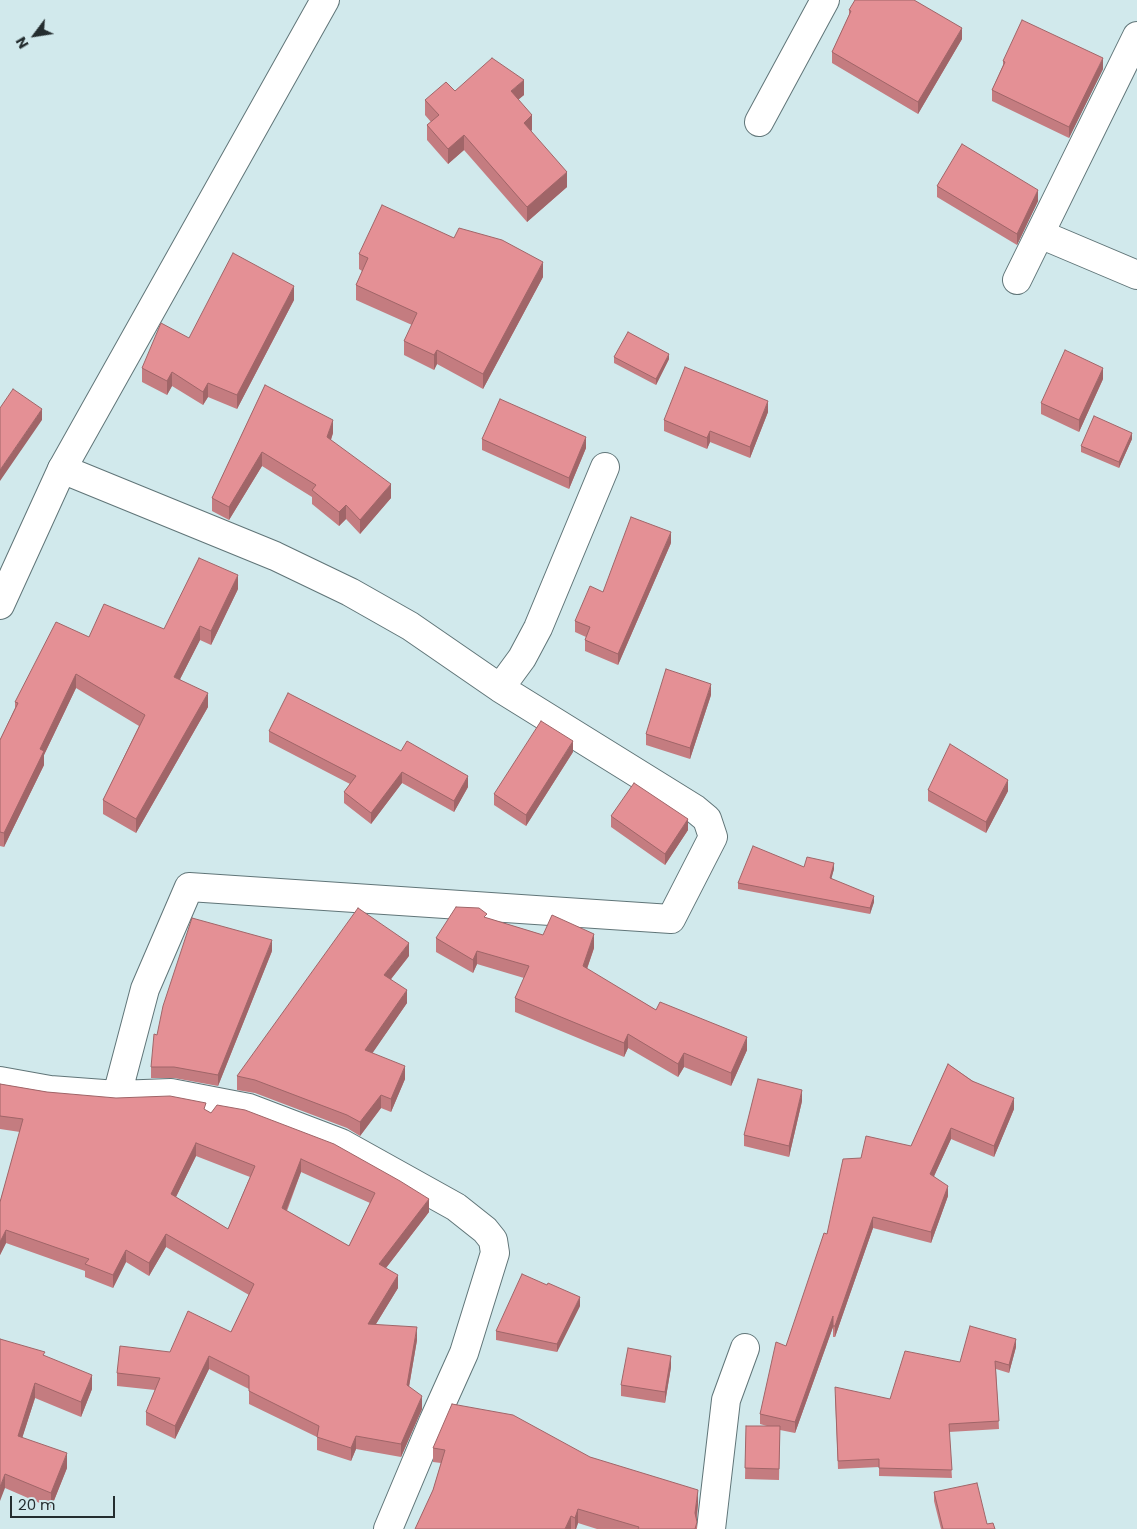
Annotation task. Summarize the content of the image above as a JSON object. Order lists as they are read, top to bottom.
{
  "scale_bar": "20 m",
  "north": "bottom left"
}
